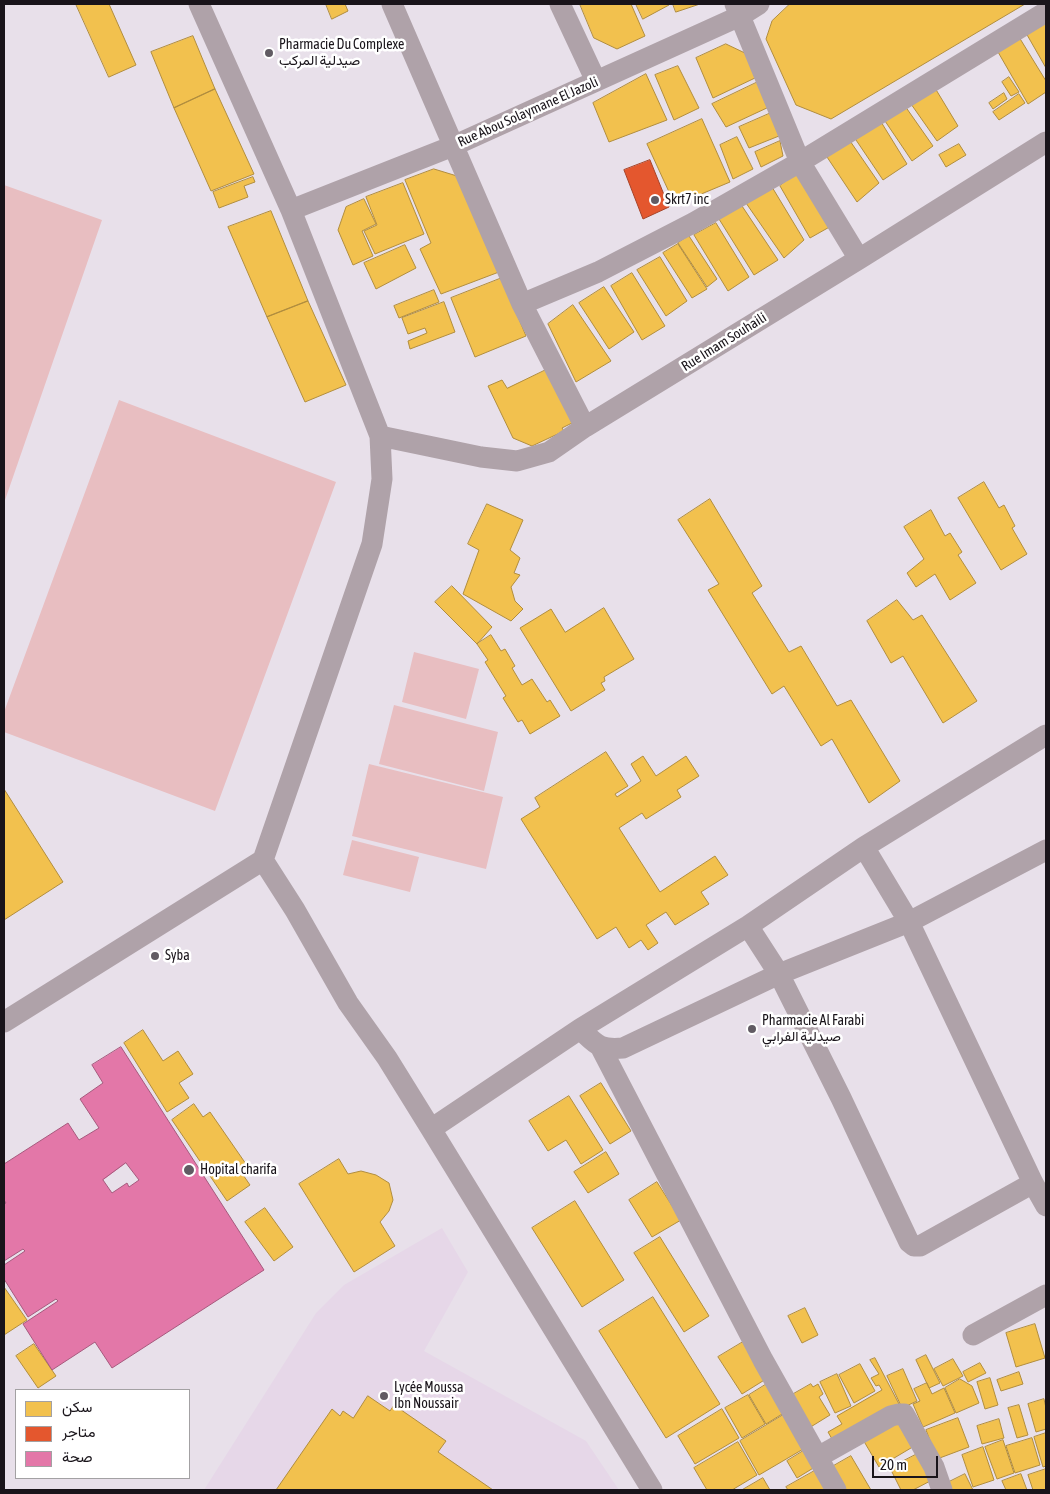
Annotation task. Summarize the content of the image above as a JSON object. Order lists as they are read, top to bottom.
{
  "streets": {
    "street": ["Rue Abou Solaymane El Jazoli", "Rue Imam Souhaili"]
  },
  "places": [
    "Pharmacie Du Complexe صيدلية المركب",
    "Skrt7 inc",
    "Syba",
    "Pharmacie Al Farabi صيدلية الفرابي",
    "Hopital charifa",
    "Lycée Moussa Ibn Noussair"
  ],
  "legend": ["سكن", "متاجر", "صحة"],
  "scale_bar": "20 m"
}
